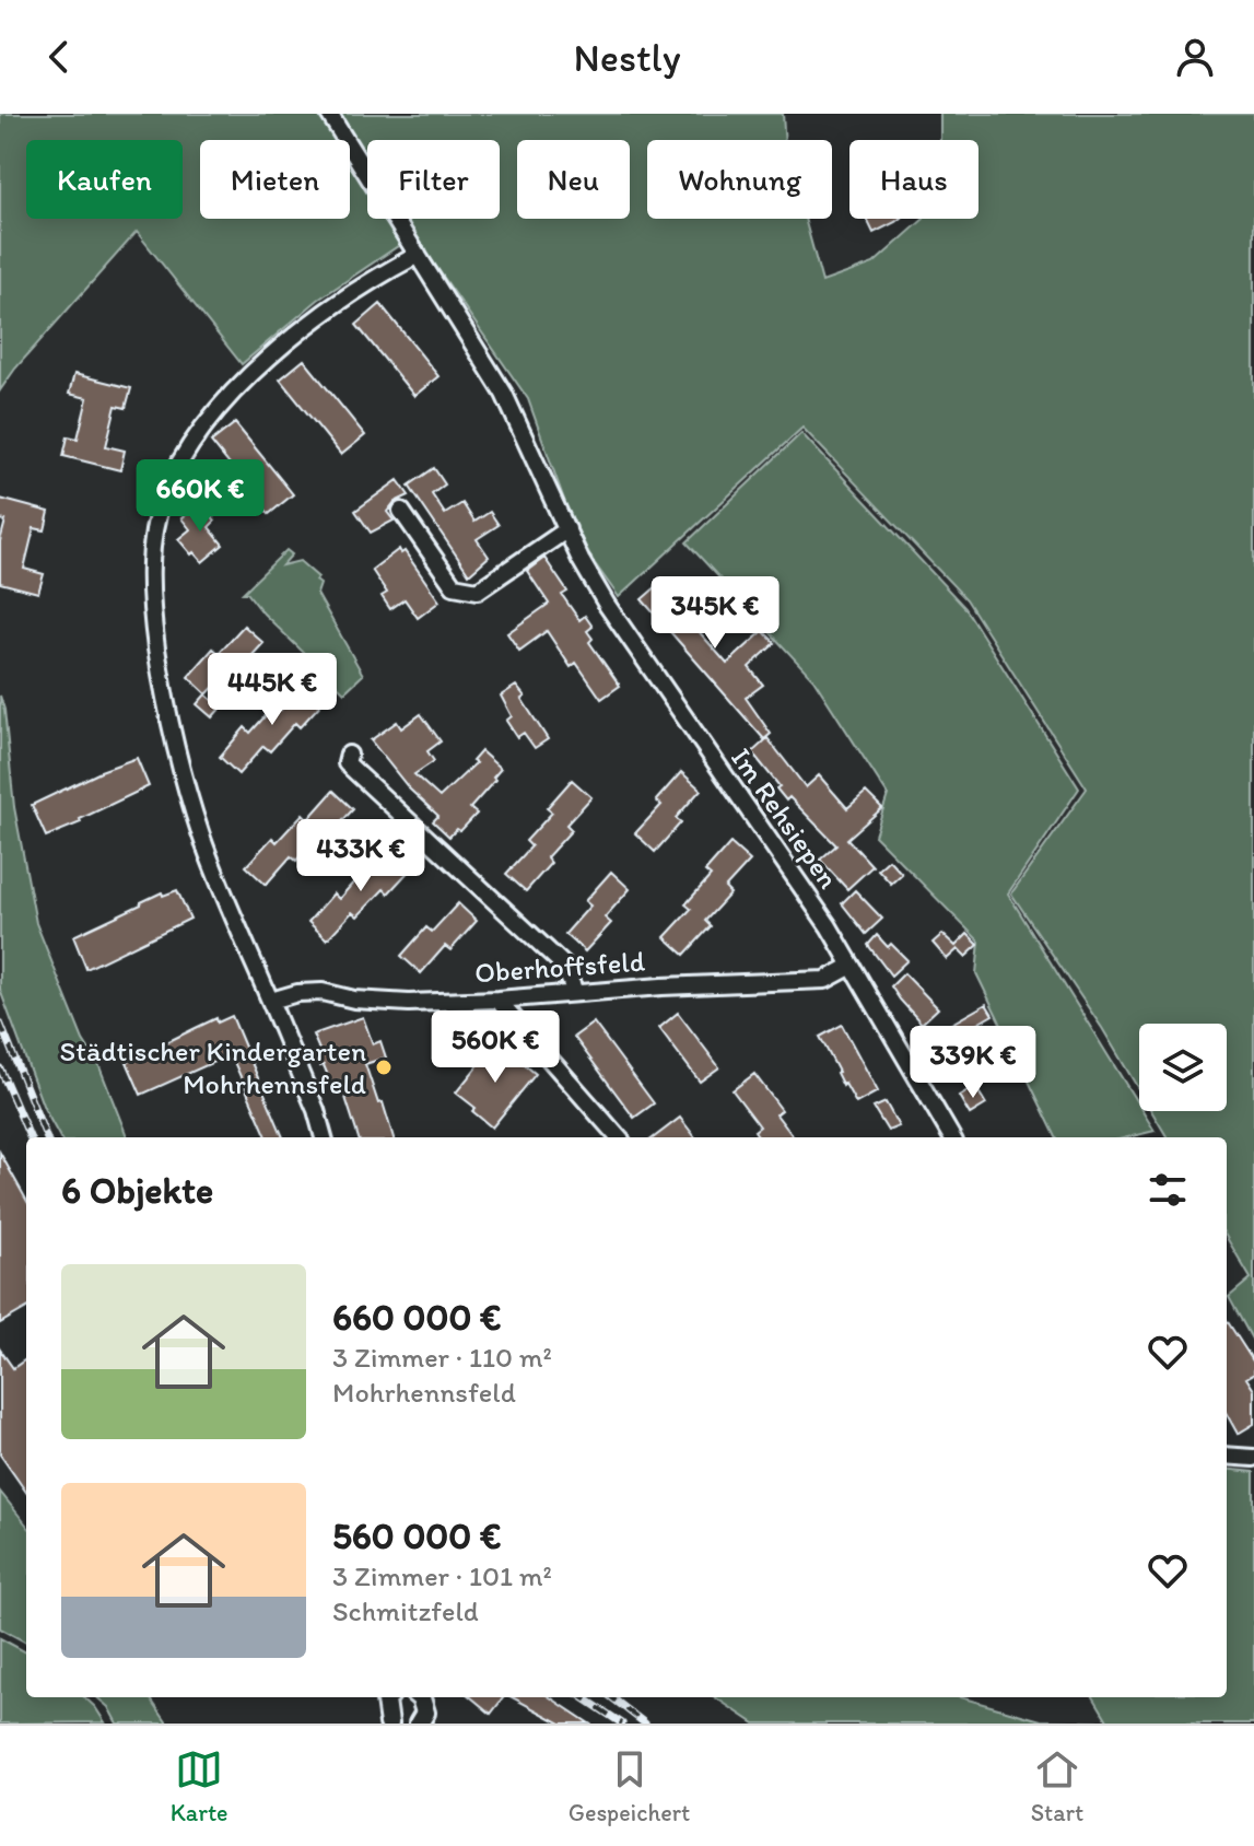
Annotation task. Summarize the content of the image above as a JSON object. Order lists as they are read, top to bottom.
{
  "streets": {
    "street": ["Im Rehsiepen", "Oberhoffsfeld"]
  },
  "crossings": [
    ["Im Rehsiepen", "Oberhoffsfeld"]
  ],
  "places": ["Städtischer Kindergarten Mohrhennsfeld"],
  "page": {
    "header": "Nestly",
    "chip": [
      "Kaufen",
      "Mieten",
      "Filter",
      "Neu",
      "Wohnung",
      "Haus"
    ],
    "price": [
      "660K €",
      "345K €",
      "445K €",
      "433K €",
      "560K €",
      "339K €"
    ],
    "heading": "6 Objekte",
    "list": [
      {
        "name": "660 000 €",
        "note": "3 Zimmer · 110 m² · Mohrhennsfeld"
      },
      {
        "name": "560 000 €",
        "note": "3 Zimmer · 101 m² · Schmitzfeld"
      }
    ],
    "tabs": ["Karte", "Gespeichert", "Start"]
  }
}
